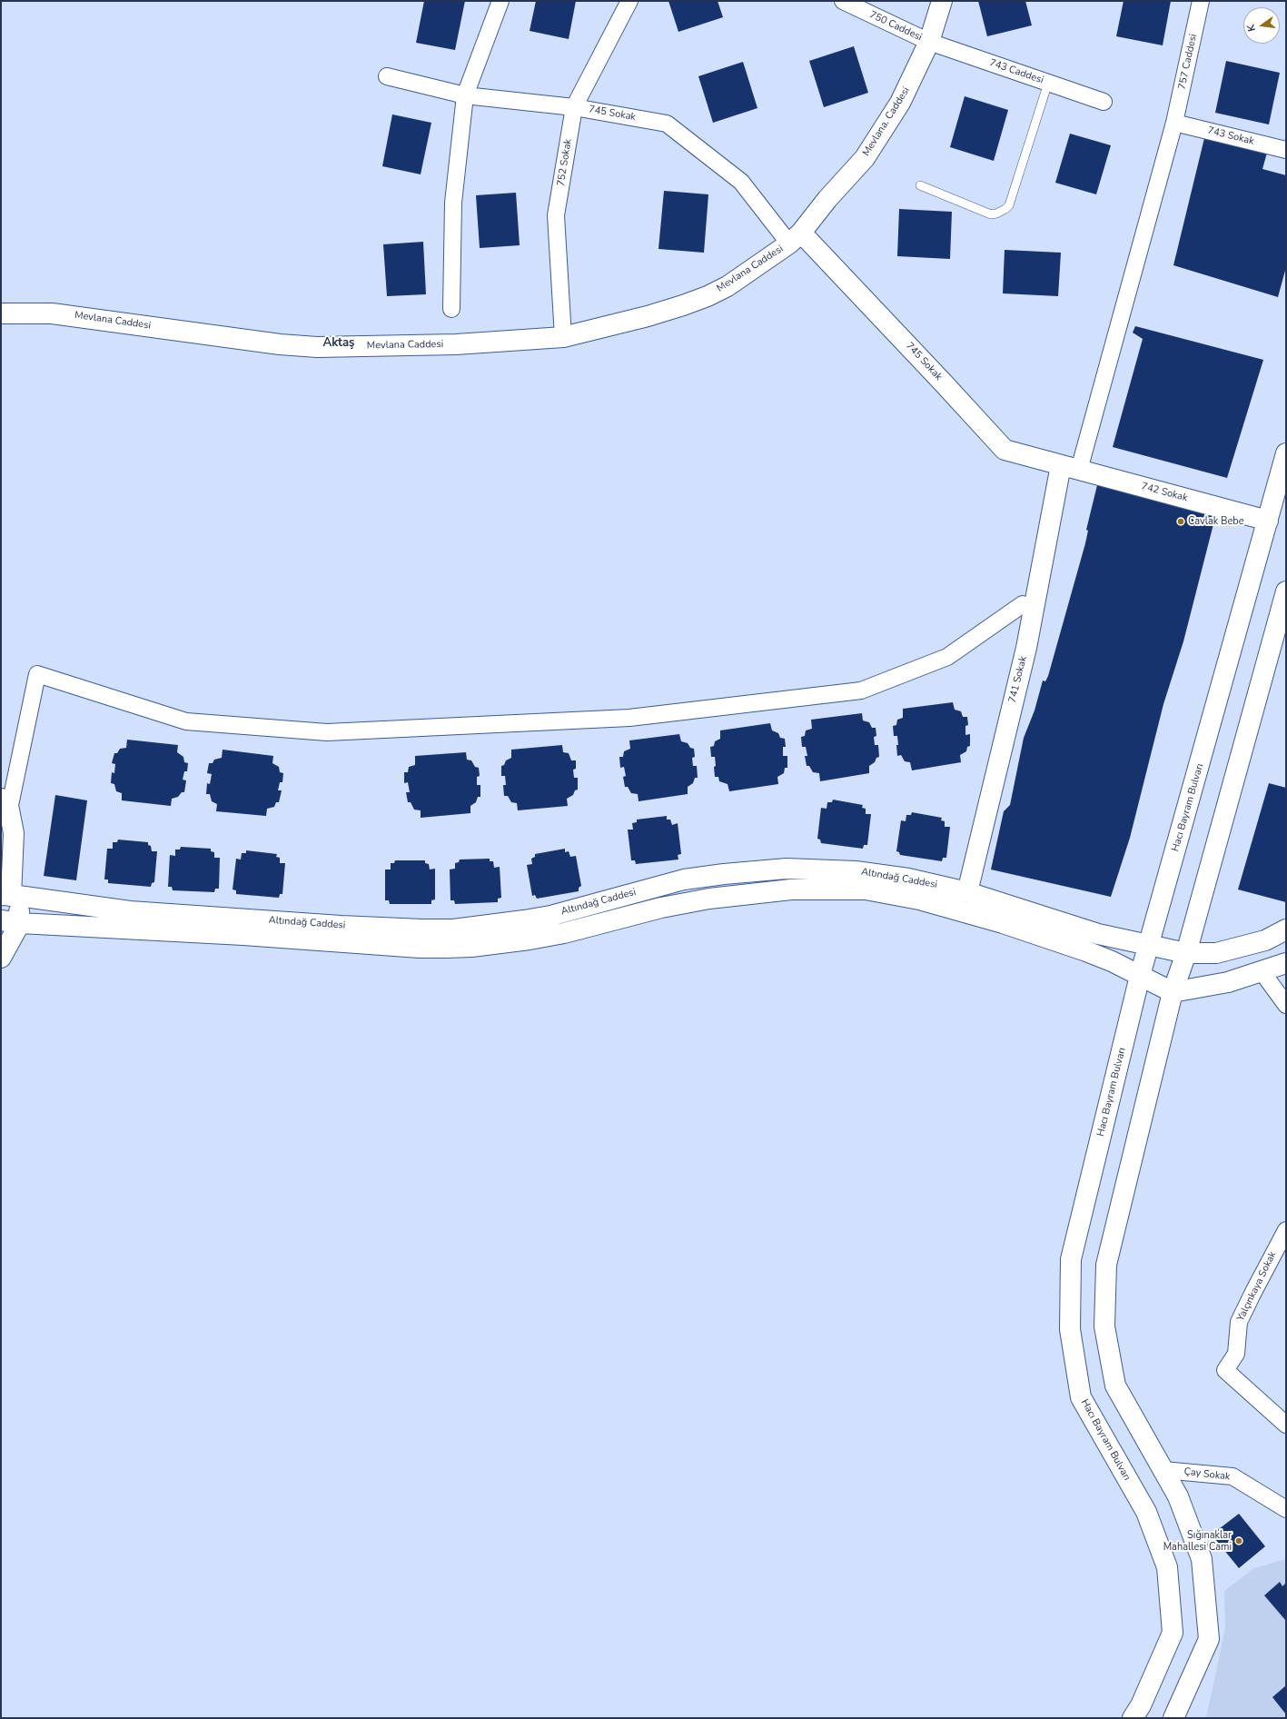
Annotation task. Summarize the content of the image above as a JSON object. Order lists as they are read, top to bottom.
{
  "streets": {
    "main road": [
      "745 Sokak",
      "Mevlana. Caddesi",
      "Mevlana Caddesi",
      "742 Sokak",
      "741 Sokak",
      "Hacı Bayram Bulvarı",
      "Altındağ Caddesi"
    ],
    "street": [
      "750 Caddesi",
      "757 Caddesi",
      "743 Caddesi",
      "743 Sokak",
      "752 Sokak",
      "Yalçınkaya Sokak",
      "Çay Sokak"
    ]
  },
  "crossings": [
    ["750 Caddesi", "743 Caddesi"],
    ["750 Caddesi", "Mevlana. Caddesi"],
    ["757 Caddesi", "745 Sokak"],
    ["757 Caddesi", "743 Sokak"],
    ["757 Caddesi", "742 Sokak"],
    ["757 Caddesi", "741 Sokak"],
    ["743 Caddesi", "Mevlana. Caddesi"],
    ["745 Sokak", "Mevlana. Caddesi"],
    ["745 Sokak", "752 Sokak"],
    ["745 Sokak", "Mevlana Caddesi"],
    ["745 Sokak", "742 Sokak"],
    ["745 Sokak", "741 Sokak"],
    ["Mevlana. Caddesi", "Mevlana Caddesi"],
    ["752 Sokak", "Mevlana Caddesi"],
    ["742 Sokak", "741 Sokak"],
    ["742 Sokak", "Hacı Bayram Bulvarı"],
    ["741 Sokak", "Altındağ Caddesi"],
    ["Hacı Bayram Bulvarı", "Altındağ Caddesi"]
  ],
  "districts": ["Aktaş"],
  "places": ["Cavlak Bebe", "Sığınaklar Mahallesi Cami"],
  "north": "left"
}
